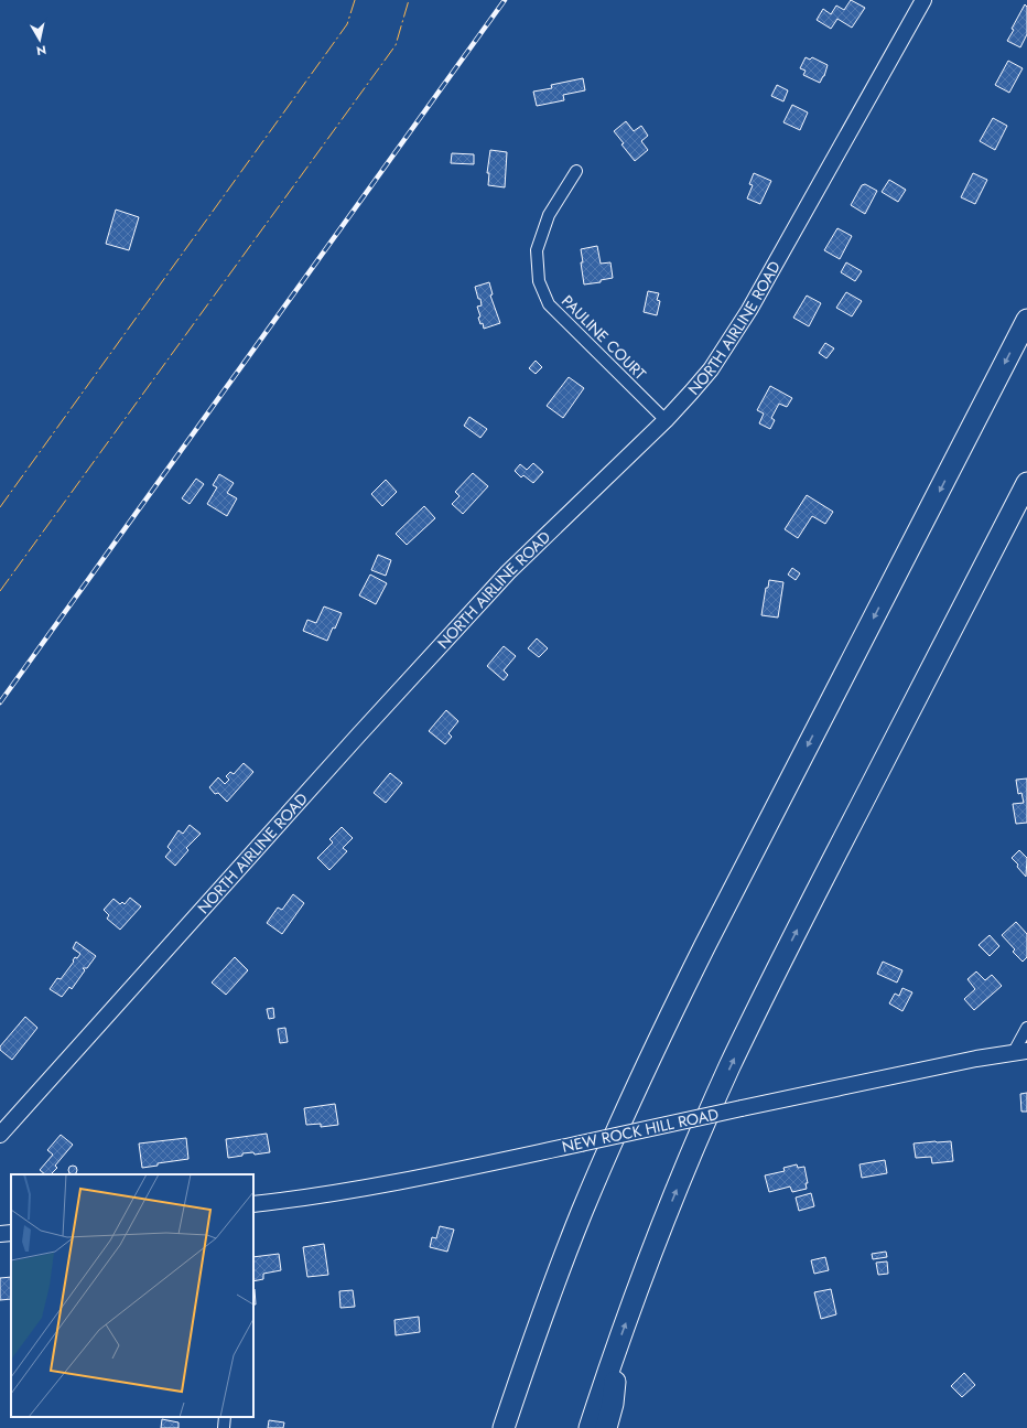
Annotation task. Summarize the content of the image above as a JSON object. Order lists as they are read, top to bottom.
{
  "streets": {
    "main road": ["NORTH AIRLINE ROAD", "NEW ROCK HILL ROAD"],
    "street": ["PAULINE COURT"]
  },
  "crossings": [
    ["NORTH AIRLINE ROAD", "PAULINE COURT"]
  ],
  "north": "bottom"
}
